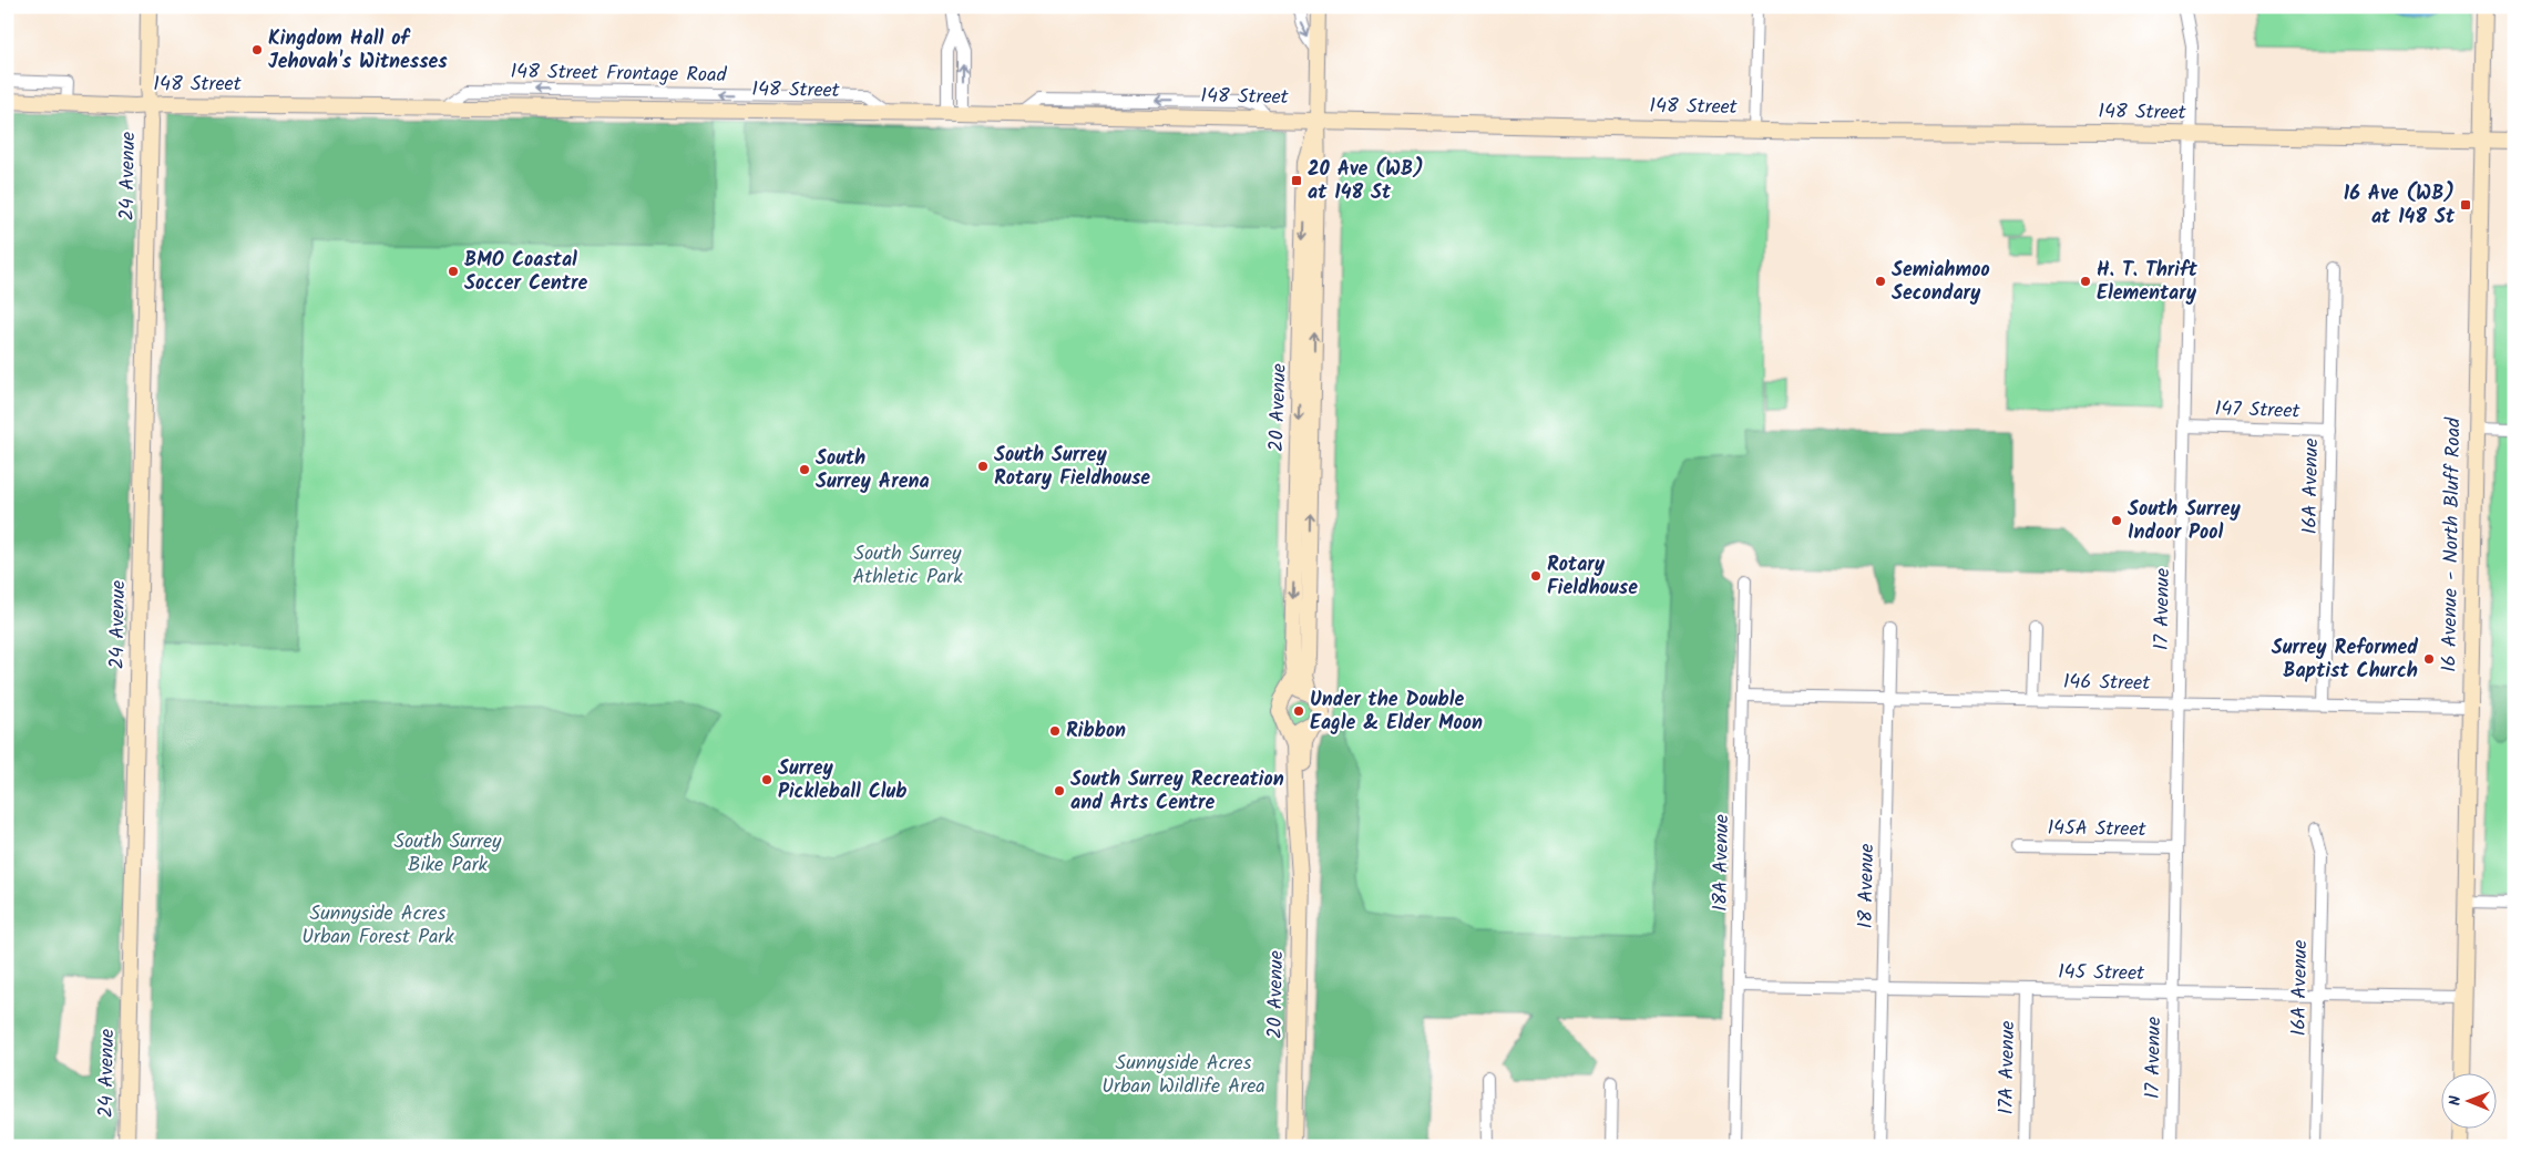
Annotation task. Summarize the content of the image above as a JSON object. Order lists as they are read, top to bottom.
{
  "streets": {
    "main road": [
      "148 Street",
      "24 Avenue",
      "20 Avenue",
      "16 Avenue - North Bluff Road"
    ],
    "street": [
      "147 Street",
      "16A Avenue",
      "17 Avenue",
      "146 Street",
      "145A Street",
      "18A Avenue",
      "18 Avenue",
      "145 Street",
      "17A Avenue"
    ]
  },
  "crossings": [
    ["148 Street", "24 Avenue"],
    ["148 Street", "20 Avenue"],
    ["148 Street", "16 Avenue - North Bluff Road"],
    ["148 Street", "17 Avenue"],
    ["147 Street", "16A Avenue"],
    ["147 Street", "17 Avenue"],
    ["16A Avenue", "146 Street"],
    ["16A Avenue", "145 Street"],
    ["16 Avenue - North Bluff Road", "146 Street"],
    ["16 Avenue - North Bluff Road", "145 Street"],
    ["17 Avenue", "146 Street"],
    ["17 Avenue", "145A Street"],
    ["17 Avenue", "145 Street"],
    ["146 Street", "18A Avenue"],
    ["146 Street", "18 Avenue"],
    ["18A Avenue", "145 Street"],
    ["18 Avenue", "145 Street"],
    ["145 Street", "17A Avenue"]
  ],
  "parks": [
    "South Surrey Athletic Park",
    "South Surrey Bike Park",
    "Sunnyside Acres Urban Forest Park",
    "Sunnyside Acres Urban Wildlife Area"
  ],
  "places": {
    "other": [
      "Kingdom Hall of Jehovah's Witnesses",
      "BMO Coastal Soccer Centre",
      "Semiahmoo Secondary",
      "H. T. Thrift Elementary",
      "South Surrey Rotary Fieldhouse",
      "South Surrey Arena",
      "South Surrey Indoor Pool",
      "Rotary Fieldhouse",
      "Surrey Reformed Baptist Church",
      "Under the Double Eagle & Elder Moon",
      "Ribbon",
      "Surrey Pickleball Club",
      "South Surrey Recreation and Arts Centre"
    ],
    "transit": ["20 Ave (WB) at 148 St", "16 Ave (WB) at 148 St"]
  },
  "north": "left"
}
